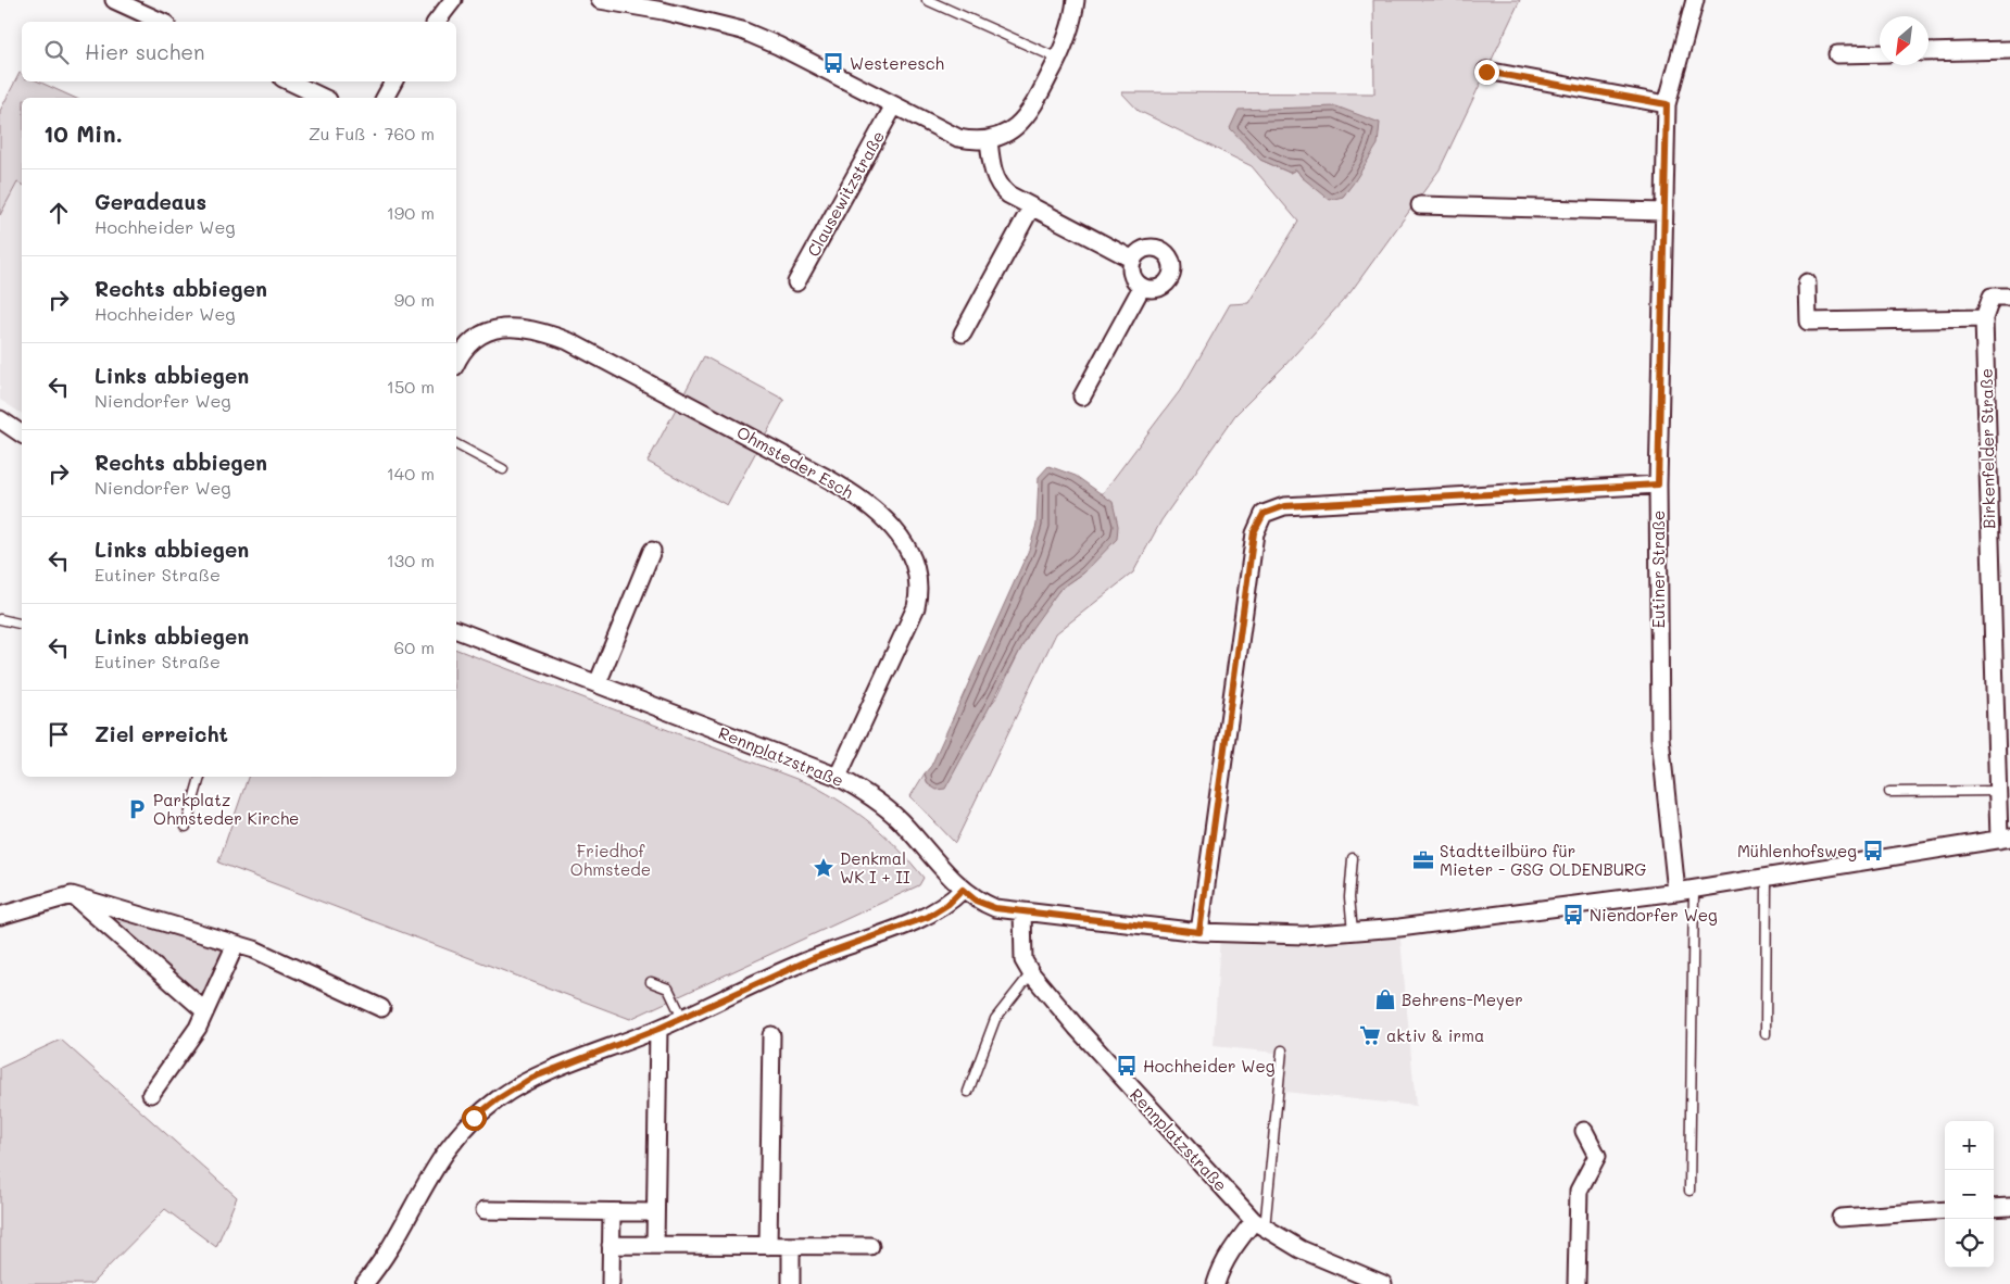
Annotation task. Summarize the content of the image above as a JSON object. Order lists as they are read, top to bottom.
{
  "streets": {
    "street": [
      "Clausewitzstraße",
      "Birkenfelder Straße",
      "Ohmsteder Esch",
      "Eutiner Straße",
      "Rennplatzstraße"
    ]
  },
  "crossings": [
    ["Ohmsteder Esch", "Rennplatzstraße"]
  ],
  "parks": ["Friedhof Ohmstede"],
  "places": {
    "bus stop": [
      "Westeresch",
      "Mühlenhofsweg",
      "Niendorfer Weg",
      "Hochheider Weg"
    ],
    "parking": ["Parkplatz Ohmsteder Kirche"],
    "office": ["Stadtteilbüro für Mieter - GSG OLDENBURG"],
    "place": ["Denkmal WK I + II"],
    "shop": ["Behrens-Meyer"],
    "supermarket": ["aktiv & irma"]
  },
  "north": "bottom left",
  "page": {
    "search": "Hier suchen",
    "heading": ["10 Min.", "Zu Fuß · 760 m"],
    "list": [
      ["Geradeaus", "Hochheider Weg", "190 m"],
      ["Rechts abbiegen", "Hochheider Weg", "90 m"],
      ["Links abbiegen", "Niendorfer Weg", "150 m"],
      ["Rechts abbiegen", "Niendorfer Weg", "140 m"],
      ["Links abbiegen", "Eutiner Straße", "130 m"],
      ["Links abbiegen", "Eutiner Straße", "60 m"],
      "Ziel erreicht"
    ],
    "map_buttons": ["+", "−"]
  }
}
